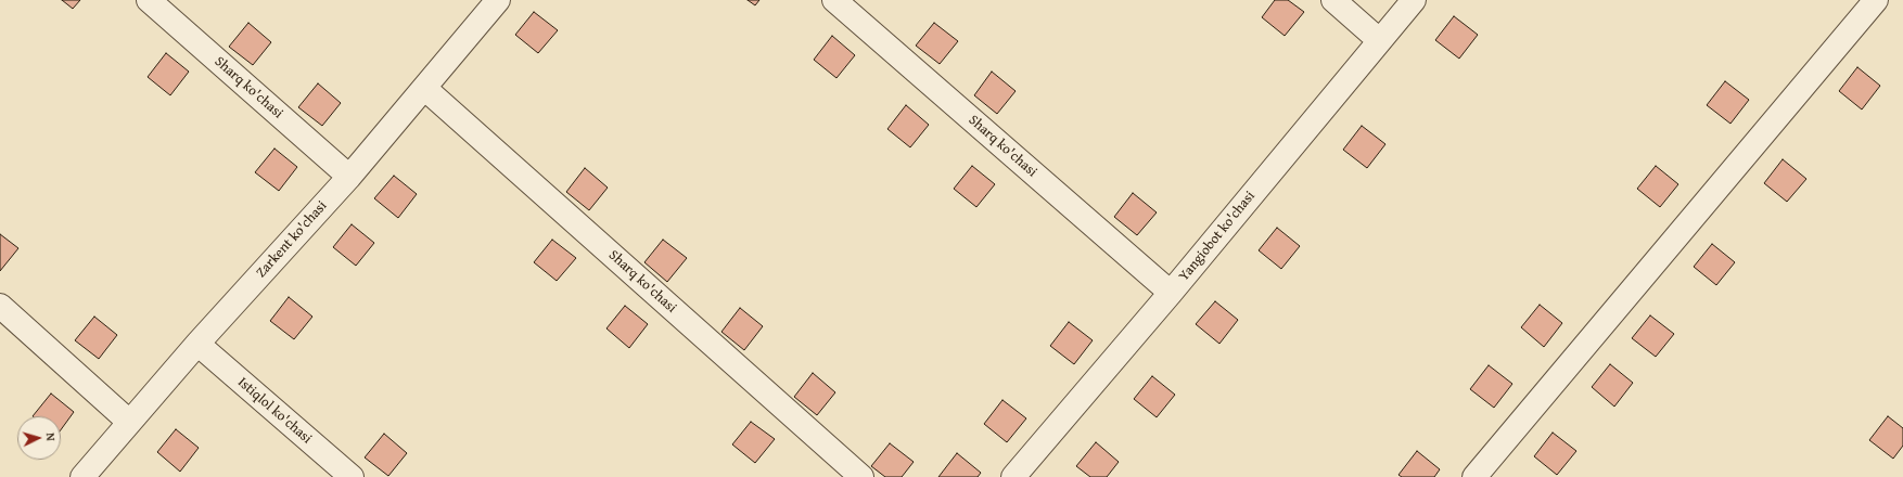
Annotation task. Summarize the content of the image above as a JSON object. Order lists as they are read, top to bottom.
{
  "streets": {
    "street": [
      "Sharq ko'chasi",
      "Yangiobot ko'chasi",
      "Zarkent ko'chasi",
      "Istiqlol ko'chasi"
    ]
  },
  "crossings": [
    ["Sharq ko'chasi", "Yangiobot ko'chasi"],
    ["Sharq ko'chasi", "Zarkent ko'chasi"],
    ["Zarkent ko'chasi", "Istiqlol ko'chasi"]
  ],
  "north": "right"
}
